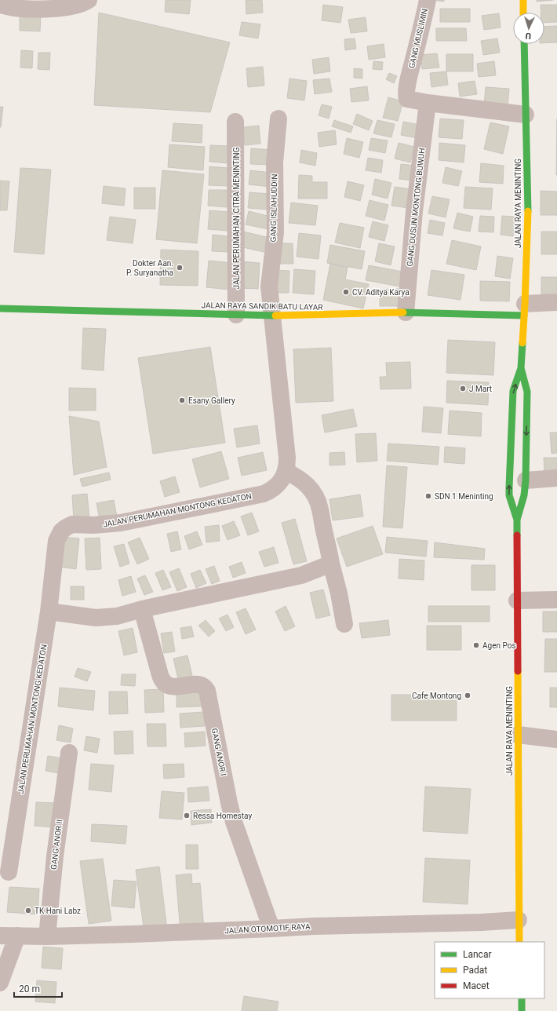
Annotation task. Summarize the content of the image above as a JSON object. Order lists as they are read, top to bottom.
{
  "streets": {
    "main road": ["JALAN RAYA MENINTING", "JALAN RAYA SANDIK BATU LAYAR"],
    "street": [
      "GANG MUSLIMIN",
      "GANG DUSUN MONTONG BUWUH",
      "GANG ISLAHUDDIN",
      "JALAN PERUMAHAN CITRA MENINTING",
      "JALAN PERUMAHAN MONTONG KEDATON",
      "GANG ANOR I",
      "GANG ANOR II",
      "JALAN OTOMOTIF RAYA"
    ]
  },
  "crossings": [
    ["GANG MUSLIMIN", "GANG DUSUN MONTONG BUWUH"],
    ["JALAN RAYA MENINTING", "JALAN RAYA SANDIK BATU LAYAR"],
    ["JALAN RAYA MENINTING", "JALAN OTOMOTIF RAYA"],
    ["GANG DUSUN MONTONG BUWUH", "JALAN RAYA SANDIK BATU LAYAR"],
    ["GANG ISLAHUDDIN", "JALAN RAYA SANDIK BATU LAYAR"],
    ["GANG ISLAHUDDIN", "JALAN PERUMAHAN MONTONG KEDATON"],
    ["JALAN PERUMAHAN CITRA MENINTING", "JALAN RAYA SANDIK BATU LAYAR"],
    ["JALAN RAYA SANDIK BATU LAYAR", "JALAN PERUMAHAN MONTONG KEDATON"],
    ["GANG ANOR I", "JALAN OTOMOTIF RAYA"],
    ["GANG ANOR II", "JALAN OTOMOTIF RAYA"]
  ],
  "places": [
    "Dokter Aan. P. Suryanatha",
    "CV. Aditya Karya",
    "J Mart",
    "Esany Gallery",
    "SDN 1 Meninting",
    "Agen Pos",
    "Cafe Montong",
    "Ressa Homestay",
    "TK Hani Labz"
  ],
  "legend": ["Lancar", "Padat", "Macet"],
  "scale_bar": "20 m",
  "north": "bottom"
}
